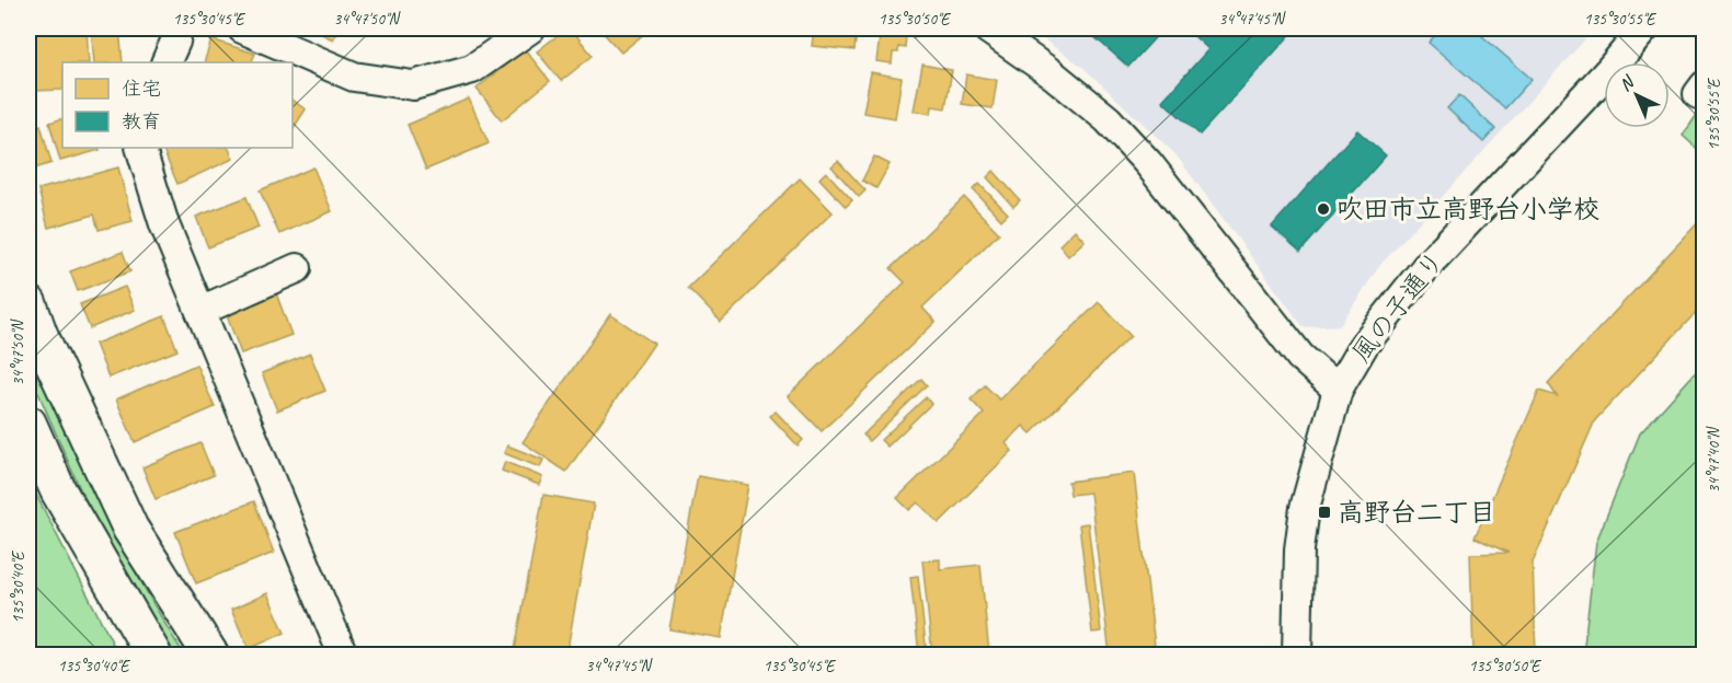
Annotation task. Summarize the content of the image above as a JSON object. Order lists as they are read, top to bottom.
{
  "streets": {
    "street": ["風の子通り"]
  },
  "places": {
    "other": ["吹田市立高野台小学校"],
    "transit": ["高野台二丁目"]
  },
  "legend": ["住宅", "教育"],
  "north": "top left",
  "coordinates": [
    "135°30'45\"E",
    "34°47'50\"N",
    "135°30'50\"E",
    "34°47'45\"N",
    "135°30'55\"E",
    "34°47'40\"N",
    "135°30'40\"E"
  ]
}
